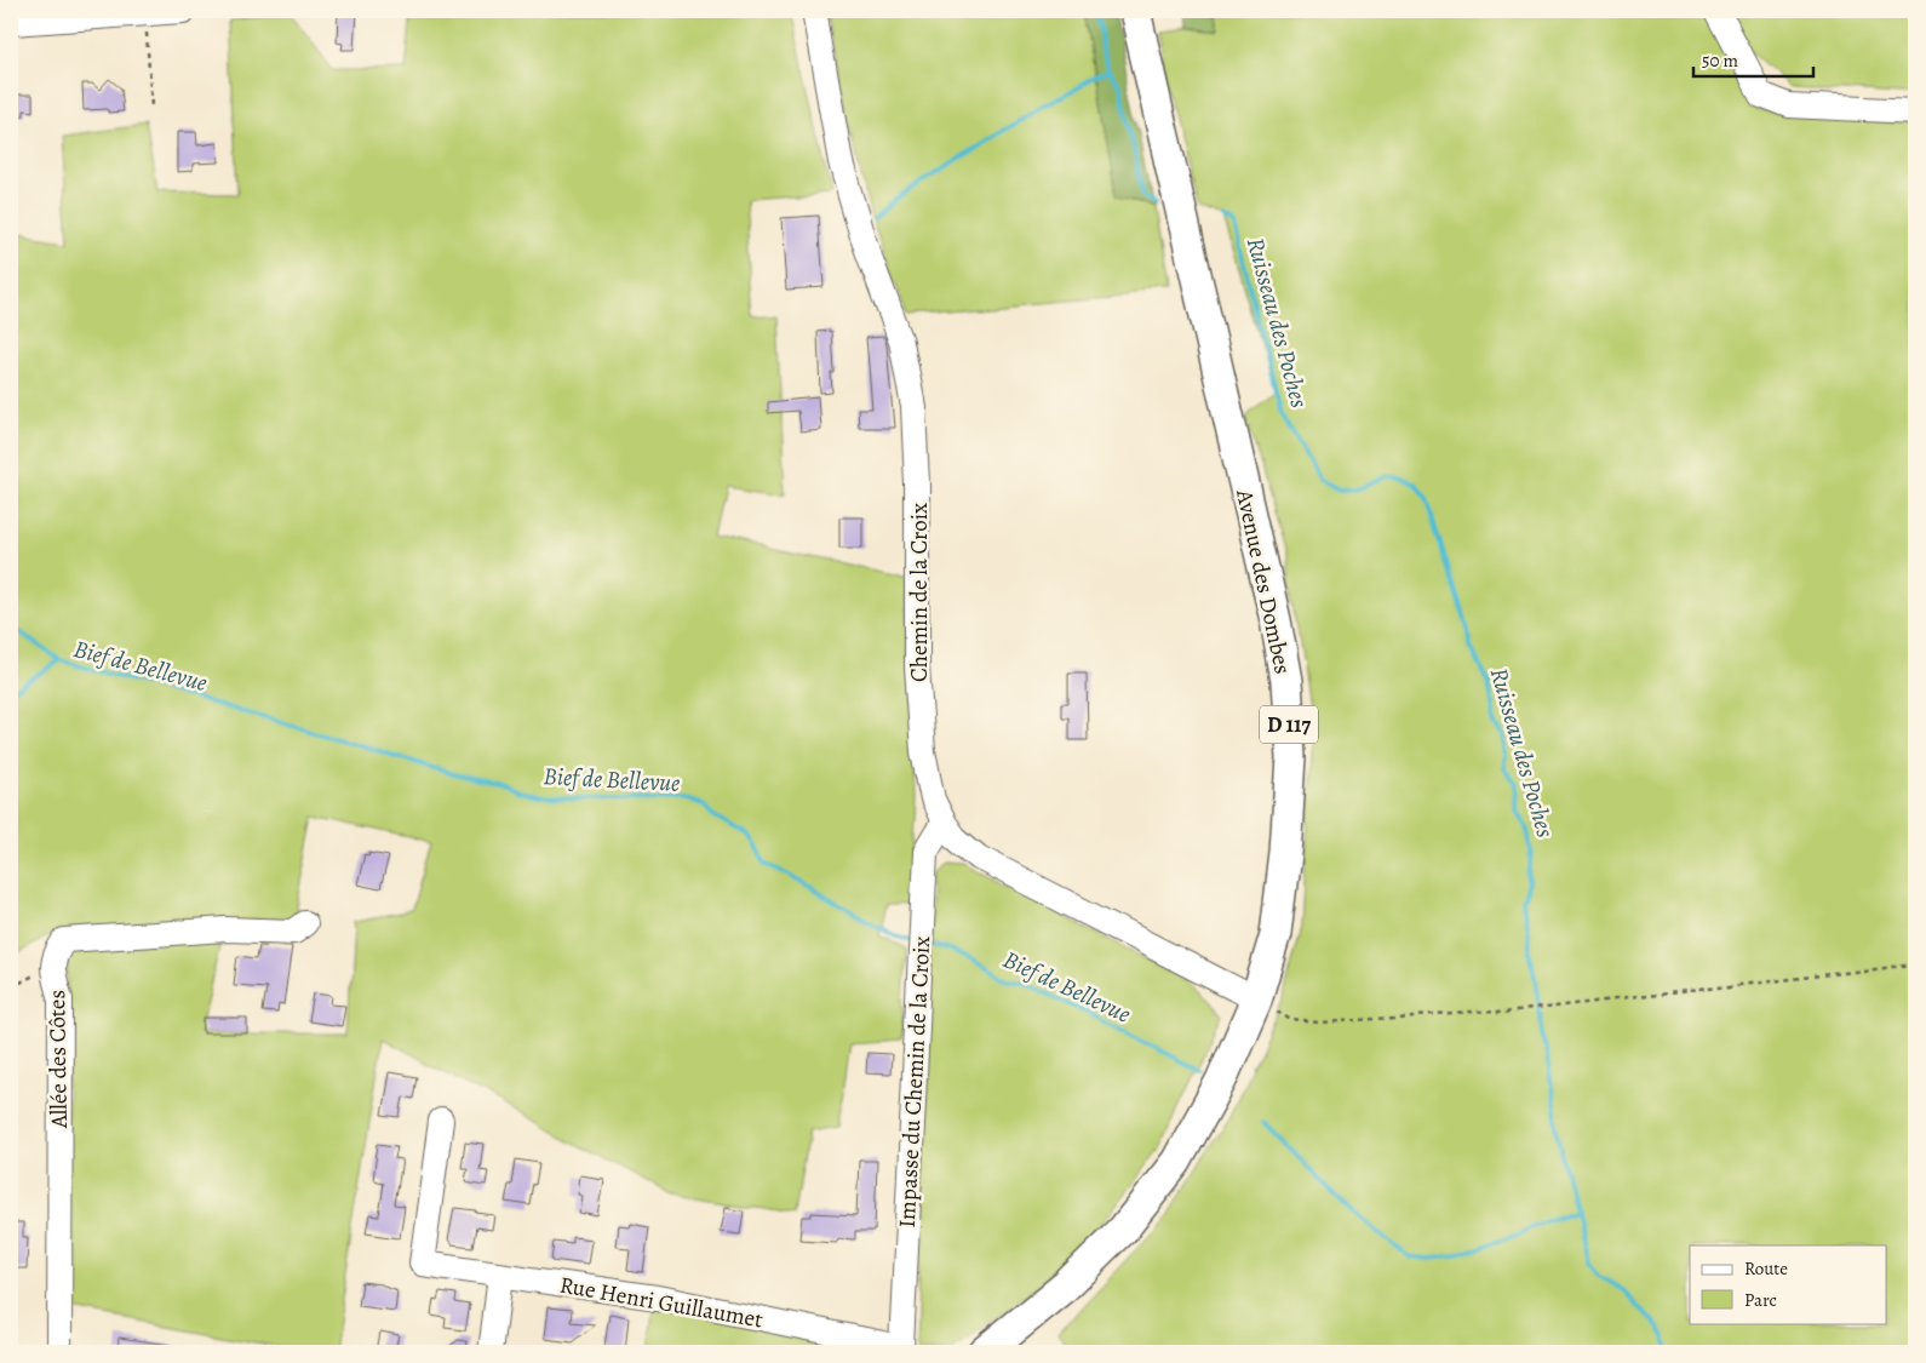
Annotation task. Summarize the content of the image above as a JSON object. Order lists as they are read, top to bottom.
{
  "streets": {
    "main road": ["Avenue des Dombes", "D 117"],
    "street": [
      "Chemin de la Croix",
      "Allée des Côtes",
      "Impasse du Chemin de la Croix",
      "Rue Henri Guillaumet"
    ]
  },
  "crossings": [
    ["Avenue des Dombes", "Chemin de la Croix"],
    ["Chemin de la Croix", "Impasse du Chemin de la Croix"],
    ["Impasse du Chemin de la Croix", "Rue Henri Guillaumet"]
  ],
  "water": ["Ruisseau des Poches", "Bief de Bellevue"],
  "legend": ["Route", "Parc"],
  "scale_bar": "50 m"
}
